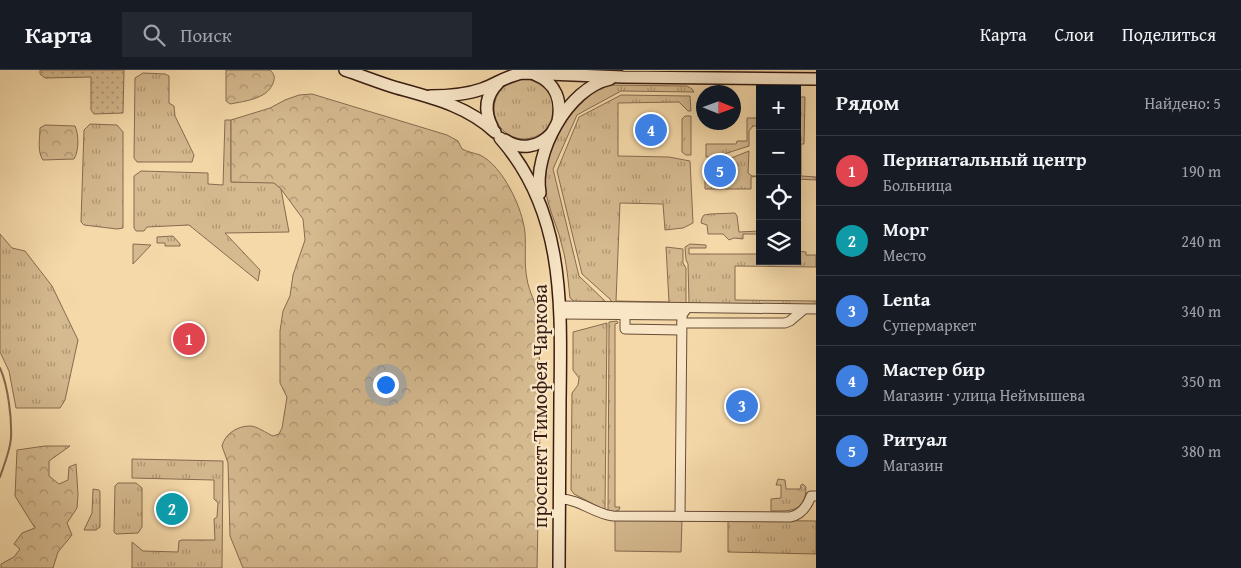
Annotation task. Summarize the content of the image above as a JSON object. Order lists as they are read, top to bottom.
{
  "streets": {
    "main road": ["проспект Тимофея Чаркова"]
  },
  "north": "right",
  "page": {
    "header": "Карта",
    "search": "Поиск",
    "nav": ["Карта", "Слои", "Поделиться"],
    "heading": ["Рядом", "Найдено: 5"],
    "map_buttons": ["+", "−"],
    "pins": [
      "4",
      "5",
      "1",
      "3",
      "2"
    ],
    "list": [
      {
        "mark": "1",
        "name": "Перинатальный центр",
        "note": "Больница",
        "value": "190 m"
      },
      {
        "mark": "2",
        "name": "Морг",
        "note": "Место",
        "value": "240 m"
      },
      {
        "mark": "3",
        "name": "Lenta",
        "note": "Супермаркет",
        "value": "340 m"
      },
      {
        "mark": "4",
        "name": "Мастер бир",
        "note": "Магазин · улица Неймышева",
        "value": "350 m"
      },
      {
        "mark": "5",
        "name": "Ритуал",
        "note": "Магазин",
        "value": "380 m"
      }
    ]
  }
}
